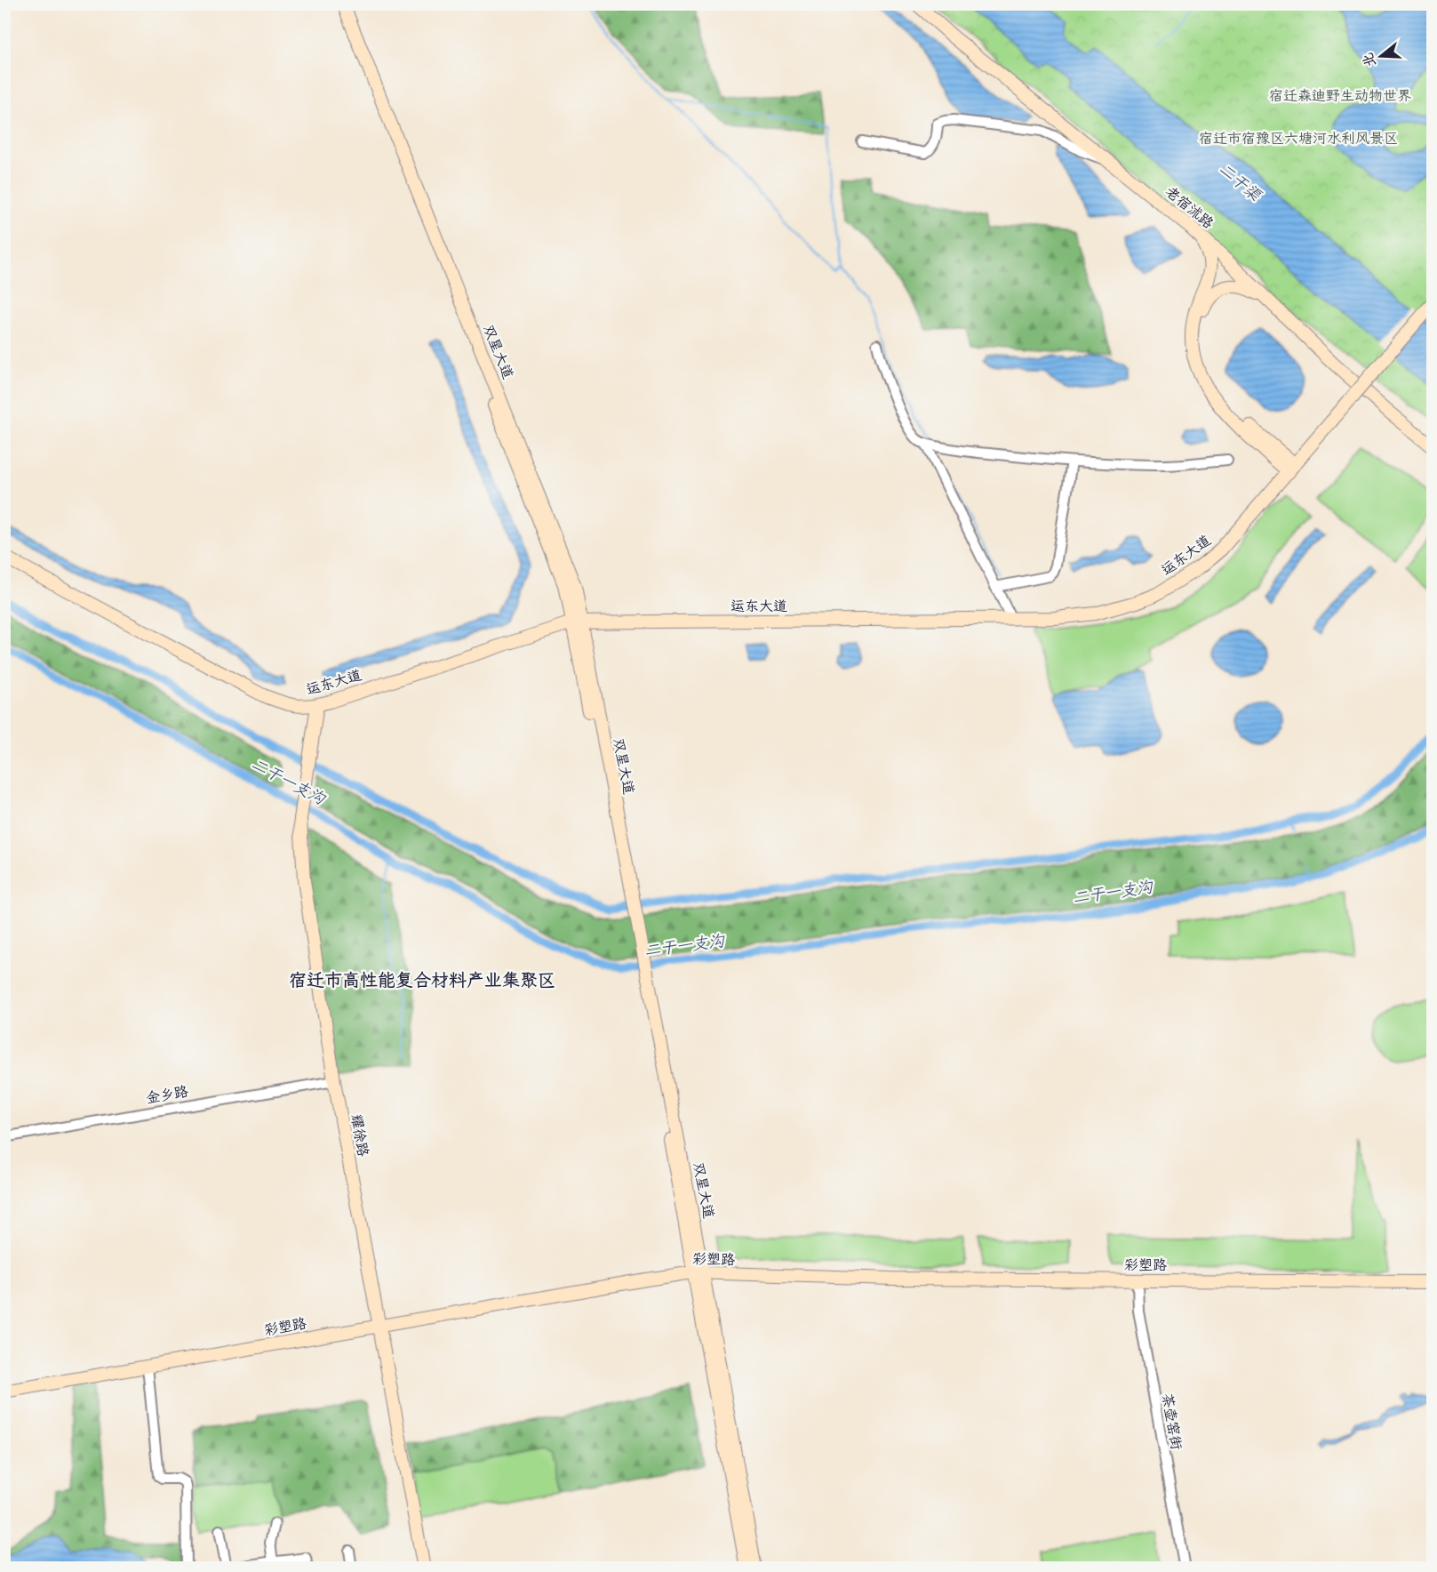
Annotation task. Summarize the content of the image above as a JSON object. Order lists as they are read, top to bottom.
{
  "streets": {
    "street": [
      "老宿沭路",
      "双星大道",
      "运东大道",
      "金乡路",
      "耀徐路",
      "彩塑路",
      "茶壶窑街"
    ]
  },
  "crossings": [
    ["双星大道", "运东大道"],
    ["双星大道", "彩塑路"],
    ["运东大道", "耀徐路"],
    ["金乡路", "耀徐路"],
    ["耀徐路", "彩塑路"],
    ["彩塑路", "茶壶窑街"]
  ],
  "districts": ["宿迁市高性能复合材料产业集聚区"],
  "water": ["二干渠", "二干一支沟"],
  "parks": ["宿迁森迪野生动物世界", "宿迁市宿豫区六塘河水利风景区"],
  "north": "left"
}
